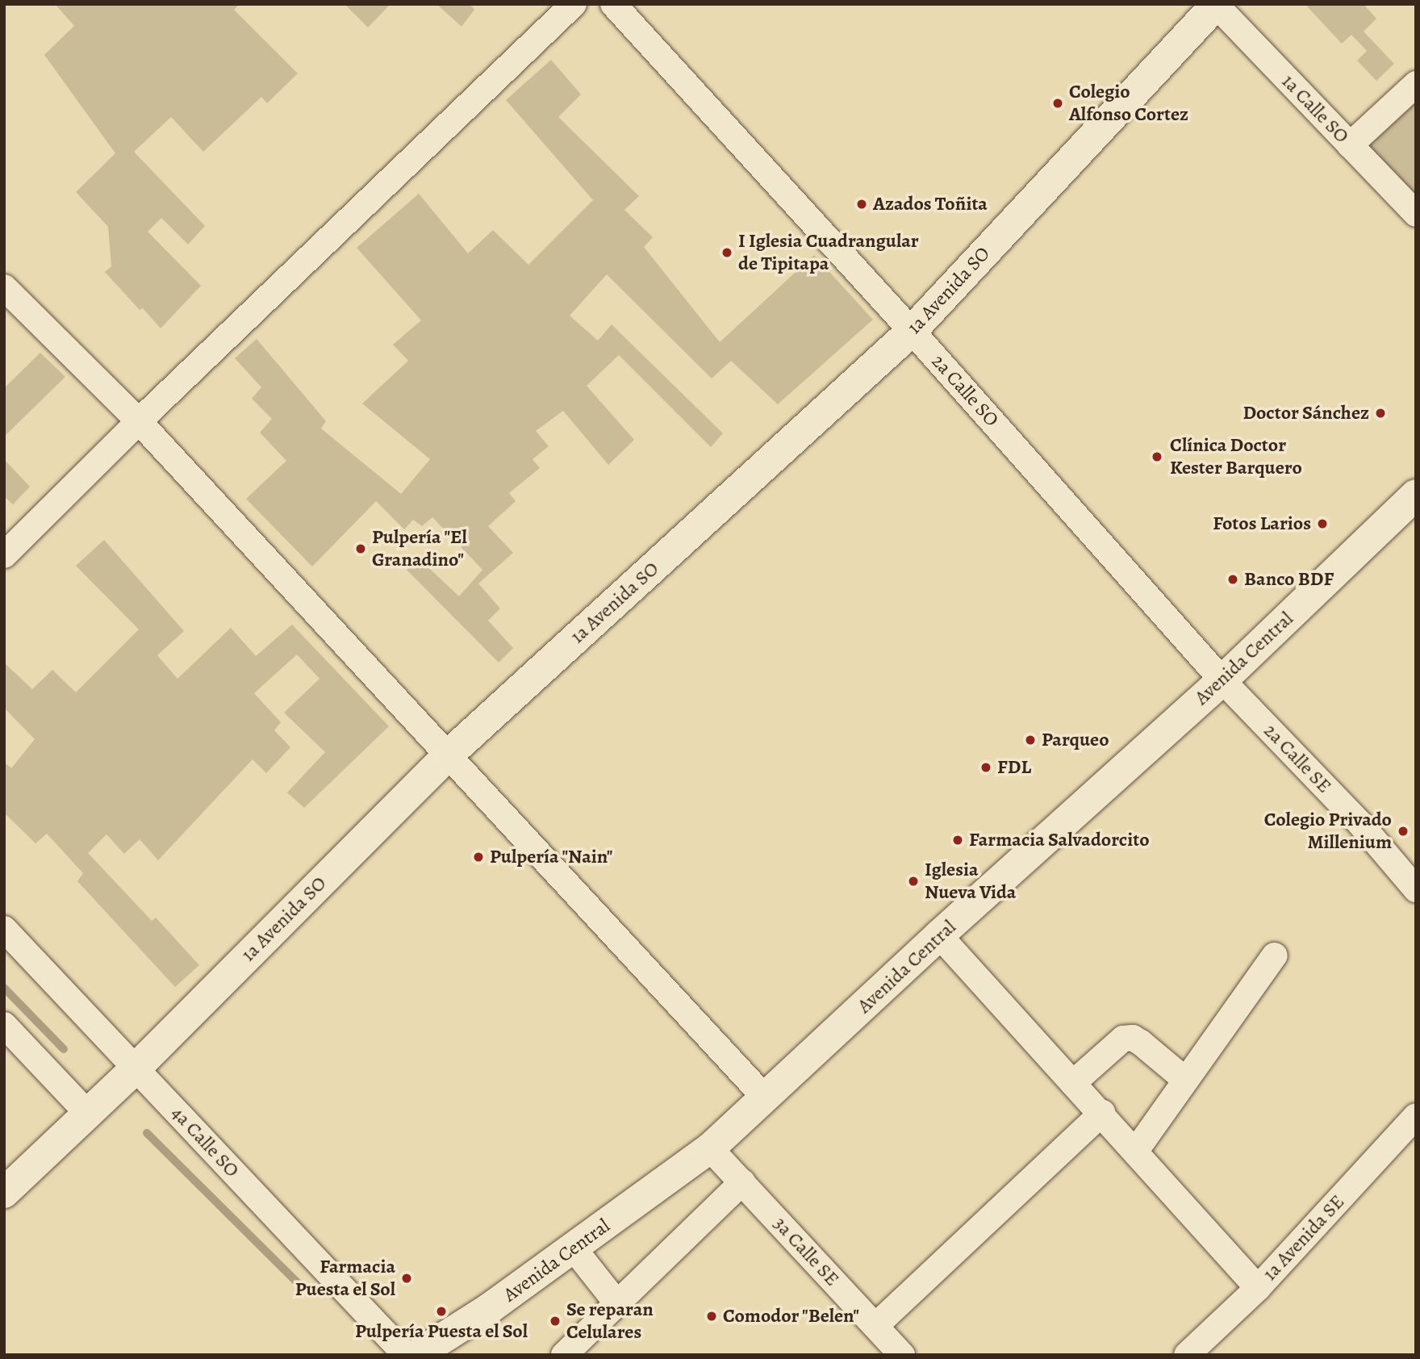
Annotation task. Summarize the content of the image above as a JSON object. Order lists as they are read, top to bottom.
{
  "streets": {
    "street": [
      "1a Calle SO",
      "1a Avenida SO",
      "2a Calle SO",
      "Avenida Central",
      "2a Calle SE",
      "4a Calle SO",
      "1a Avenida SE",
      "3a Calle SE"
    ]
  },
  "crossings": [
    ["1a Calle SO", "1a Avenida SO"],
    ["1a Avenida SO", "2a Calle SO"],
    ["1a Avenida SO", "4a Calle SO"],
    ["2a Calle SO", "Avenida Central"],
    ["2a Calle SO", "2a Calle SE"],
    ["Avenida Central", "2a Calle SE"],
    ["Avenida Central", "3a Calle SE"]
  ],
  "places": [
    "Colegio Alfonso Cortez",
    "Azados Toñita",
    "I Iglesia Cuadrangular de Tipitapa",
    "Doctor Sánchez",
    "Clínica Doctor Kester Barquero",
    "Fotos Larios",
    "Pulpería \"El Granadino\"",
    "Banco BDF",
    "Parqueo",
    "FDL",
    "Colegio Privado Millenium",
    "Farmacia Salvadorcito",
    "Pulpería \"Nain\"",
    "Iglesia Nueva Vida",
    "Farmacia Puesta el Sol",
    "Pulpería Puesta el Sol",
    "Comodor \"Belen\"",
    "Se reparan Celulares"
  ]
}
